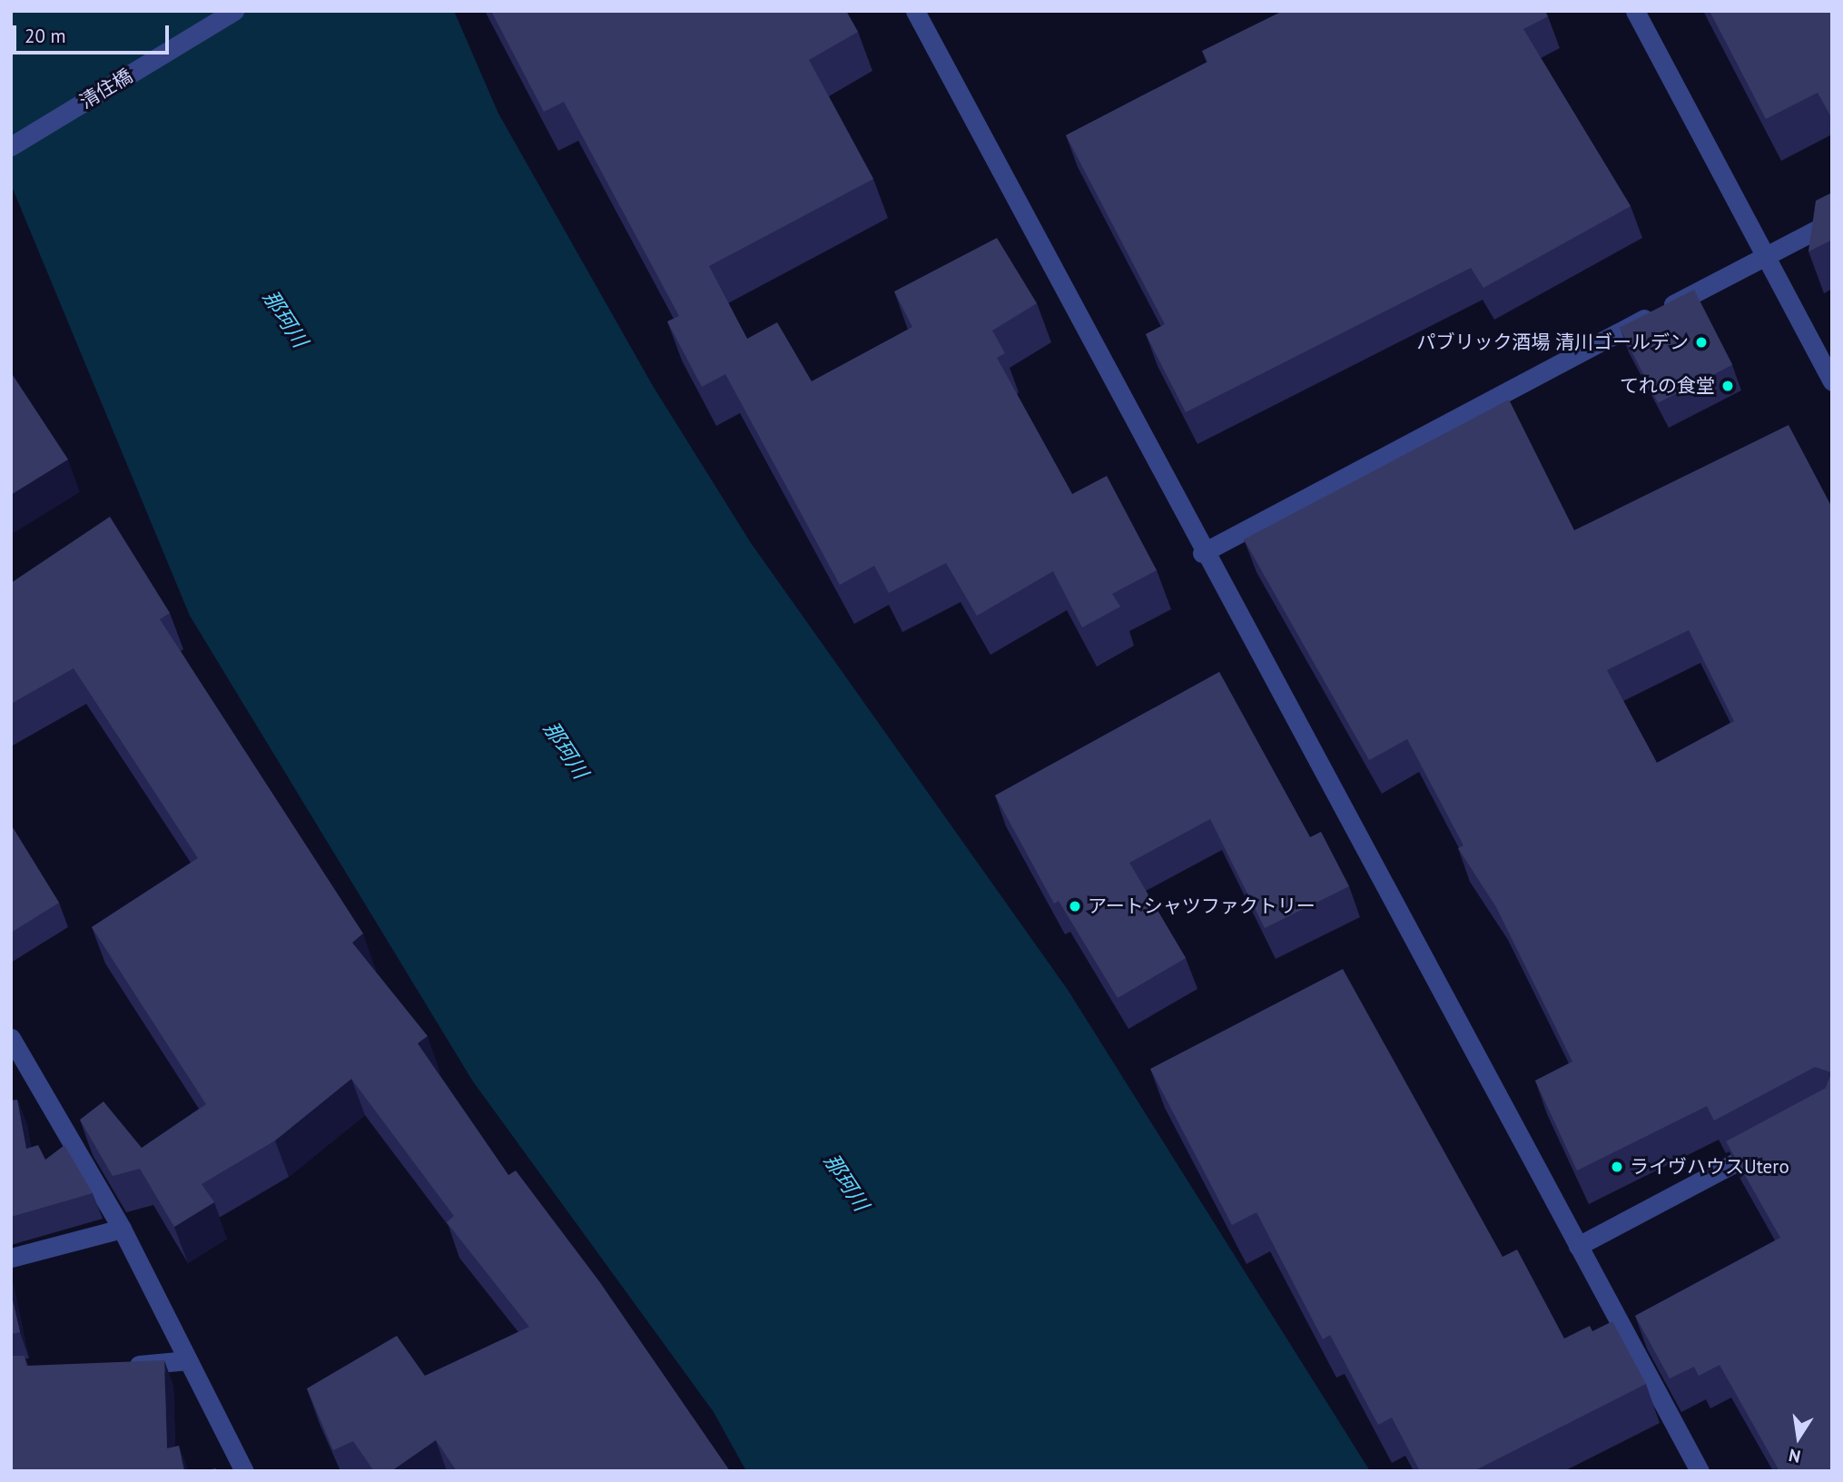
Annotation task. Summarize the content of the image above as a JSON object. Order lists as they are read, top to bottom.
{
  "streets": {
    "street": ["清住橋"]
  },
  "water": ["那珂川"],
  "places": [
    "パブリック酒場 清川ゴールデン",
    "てれの食堂",
    "アートシャツファクトリー",
    "ライヴハウスUtero"
  ],
  "scale_bar": "20 m",
  "north": "bottom"
}
